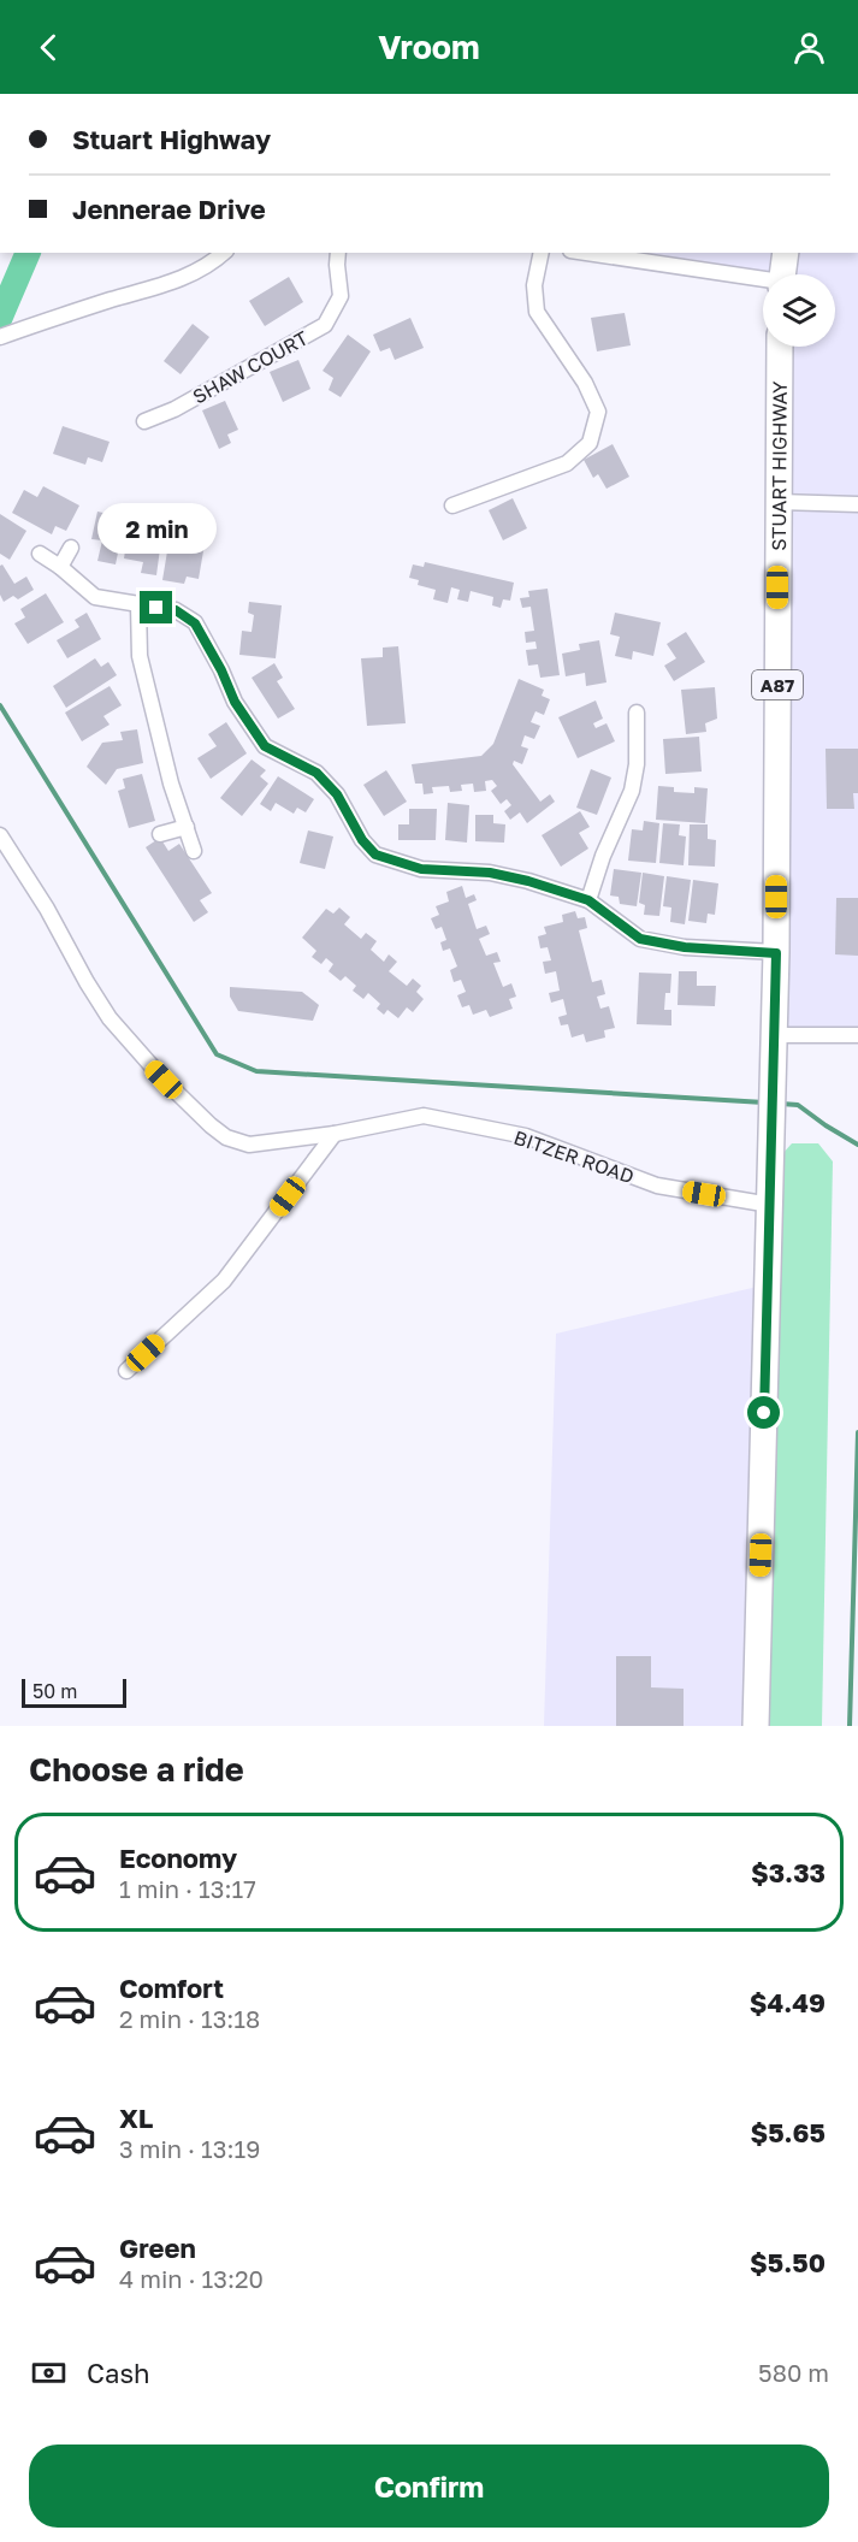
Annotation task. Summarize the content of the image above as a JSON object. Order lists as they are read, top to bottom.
{
  "streets": {
    "highway": ["STUART HIGHWAY", "A87"],
    "street": ["SHAW COURT", "BITZER ROAD"]
  },
  "crossings": [
    ["STUART HIGHWAY", "BITZER ROAD"]
  ],
  "scale_bar": "50 m",
  "page": {
    "header": "Vroom",
    "banner": ["Stuart Highway", "Jennerae Drive"],
    "bubble": "2 min",
    "scale": "50 m",
    "heading": "Choose a ride",
    "list": [
      {
        "name": "Economy",
        "note": "1 min · 13:17",
        "value": "$3.33"
      },
      {
        "name": "Comfort",
        "note": "2 min · 13:18",
        "value": "$4.49"
      },
      {
        "name": "XL",
        "note": "3 min · 13:19",
        "value": "$5.65"
      },
      {
        "name": "Green",
        "note": "4 min · 13:20",
        "value": "$5.50"
      }
    ],
    "pay": ["Cash", "580 m"],
    "buttons": "Confirm"
  }
}
